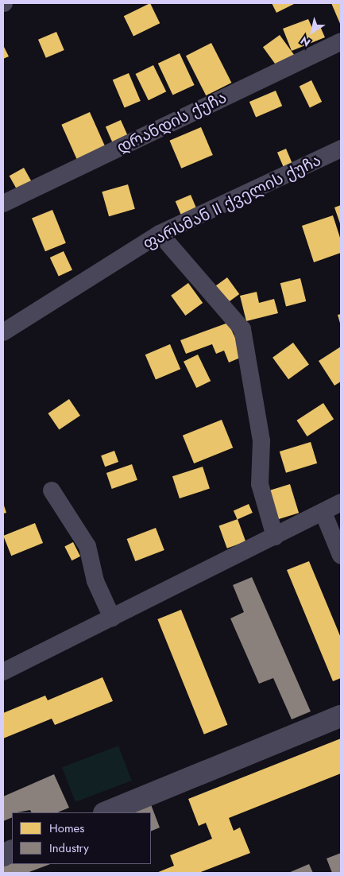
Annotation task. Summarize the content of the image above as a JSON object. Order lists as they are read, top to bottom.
{
  "streets": {
    "street": ["დრანდის ქუჩა", "ფარსმან II ქველის ქუჩა"]
  },
  "legend": ["Homes", "Industry"],
  "north": "bottom left"
}
